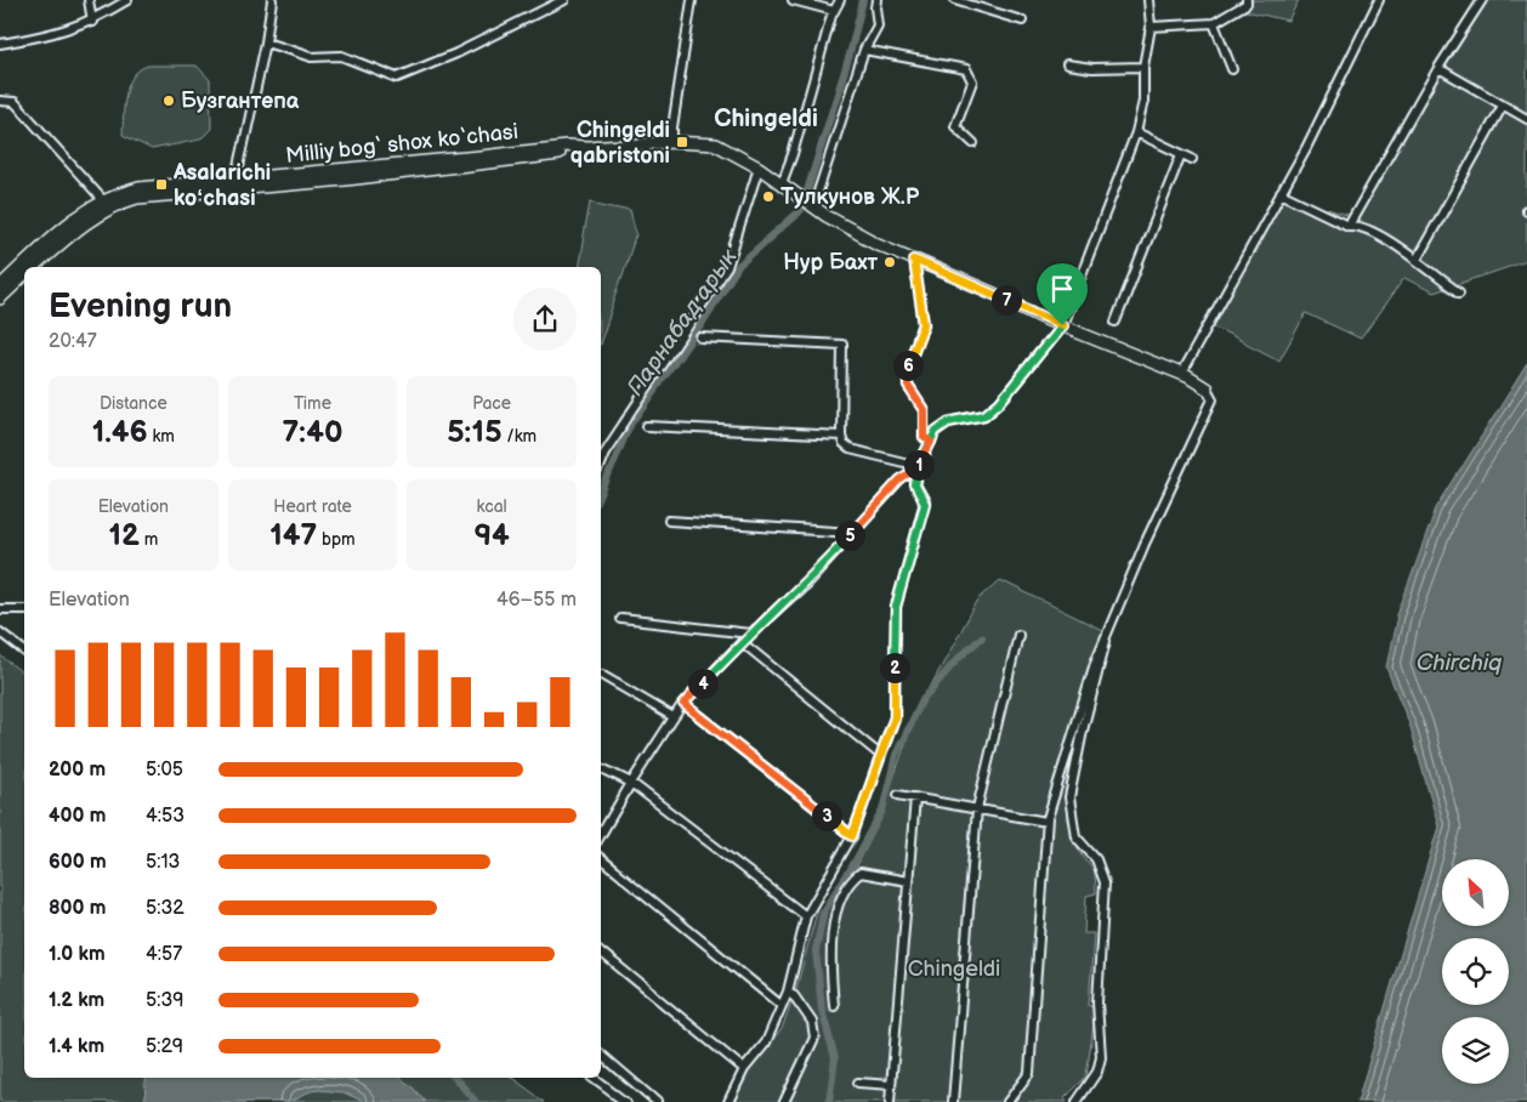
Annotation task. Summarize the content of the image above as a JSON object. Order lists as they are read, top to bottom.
{
  "streets": {
    "main road": ["Milliy bog‘ shox ko‘chasi"]
  },
  "districts": ["Chingeldi"],
  "water": ["Парнабад арык", "Chirchiq"],
  "parks": ["Chingeldi"],
  "places": {
    "other": ["Бузгантепа", "Тулкунов Ж.Р", "Нур Бахт"],
    "transit": ["Chingeldi qabristoni", "Asalarichi koʻchasi"]
  },
  "north": "top left",
  "page": {
    "heading": ["Evening run", "20:47"],
    "pins": [
      "7",
      "6",
      "1",
      "5",
      "2",
      "4",
      "3"
    ],
    "stats": [
      ["Distance", "1.46 km"],
      ["Time", "7:40"],
      ["Pace", "5:15 /km"],
      ["Elevation", "12 m"],
      ["Heart rate", "147 bpm"],
      ["kcal", "94"]
    ],
    "chart": ["Elevation", "46–55 m"],
    "list": [
      {
        "name": "200 m",
        "note": "5:05"
      },
      {
        "name": "400 m",
        "note": "4:53"
      },
      {
        "name": "600 m",
        "note": "5:13"
      },
      {
        "name": "800 m",
        "note": "5:32"
      },
      {
        "name": "1.0 km",
        "note": "4:57"
      },
      {
        "name": "1.2 km",
        "note": "5:39"
      },
      {
        "name": "1.4 km",
        "note": "5:29"
      }
    ]
  }
}
